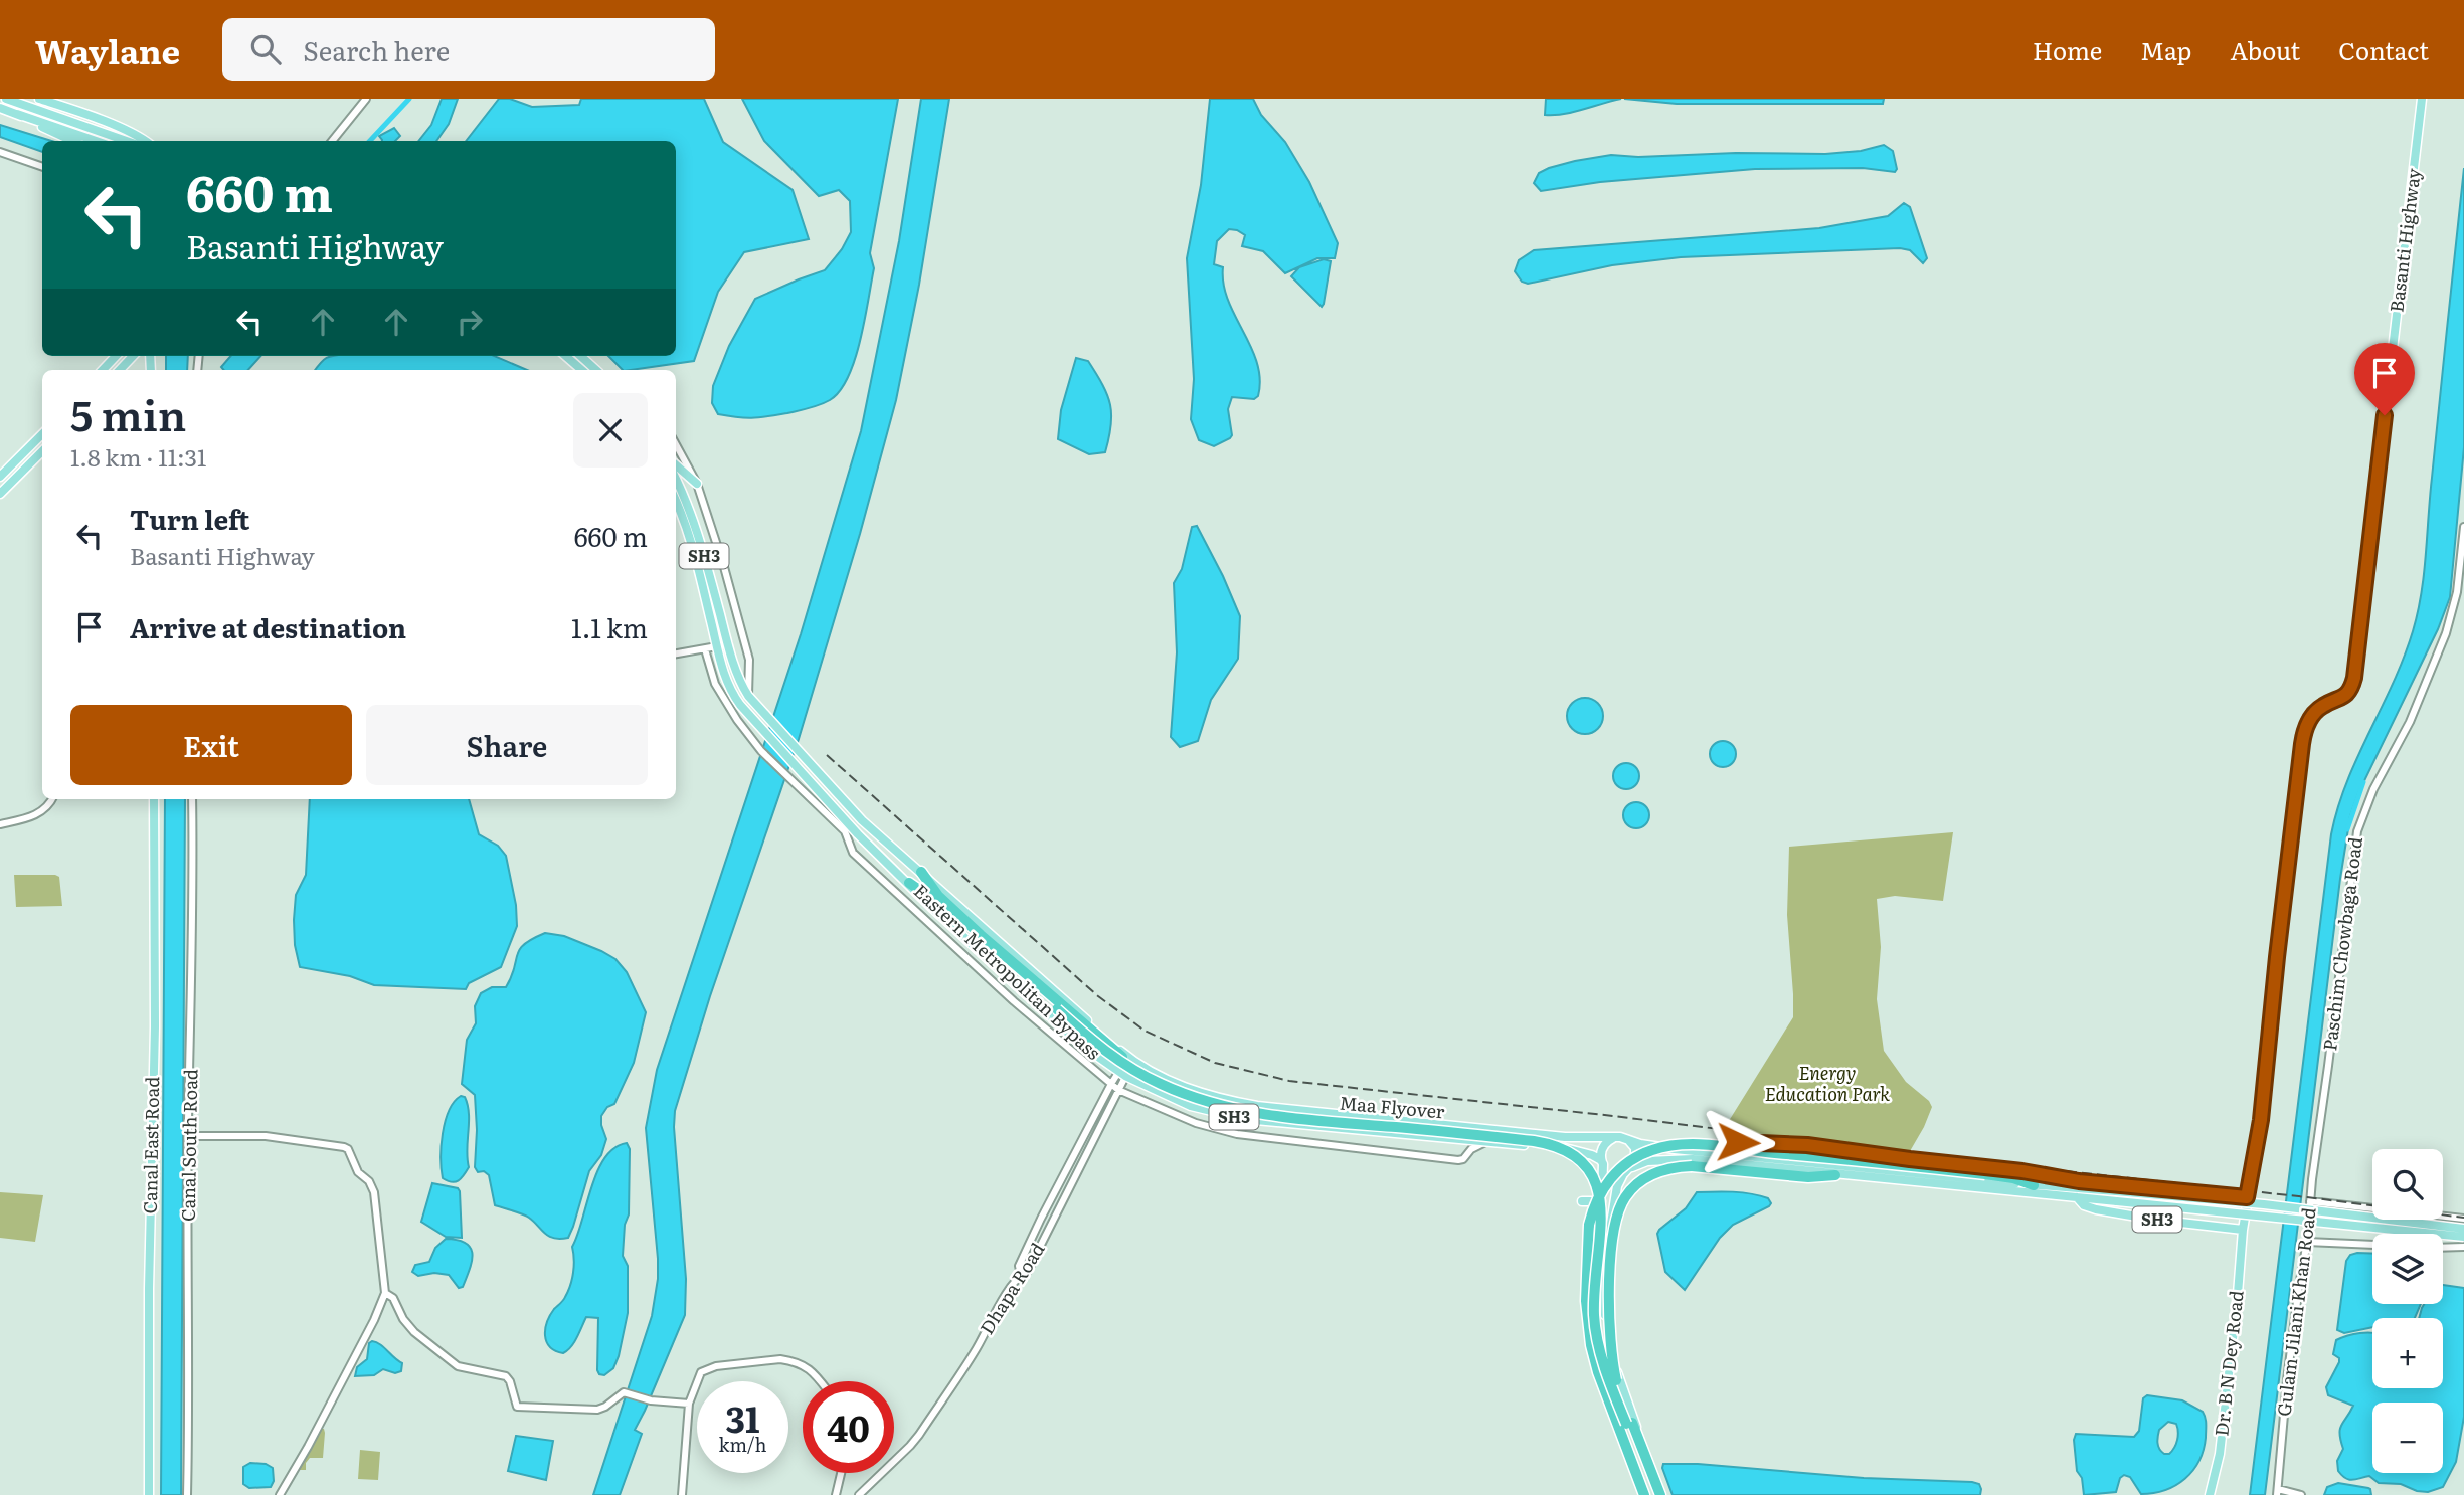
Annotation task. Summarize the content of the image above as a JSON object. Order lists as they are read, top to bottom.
{
  "streets": {
    "highway": ["Maa Flyover"],
    "main road": [
      "Basanti Highway",
      "SH3",
      "Eastern Metropolitan Bypass",
      "Canal East Road",
      "Dr. B N Dey Road"
    ],
    "street": [
      "Paschim Chowbaga Road",
      "Canal South Road",
      "Dhapa Road",
      "Gulam Jilani Khan Road"
    ]
  },
  "crossings": [
    ["Basanti Highway", "SH3"],
    ["Basanti Highway", "Dr. B N Dey Road"],
    ["SH3", "Eastern Metropolitan Bypass"],
    ["SH3", "Dhapa Road"],
    ["SH3", "Dr. B N Dey Road"],
    ["Paschim Chowbaga Road", "Gulam Jilani Khan Road"],
    ["Eastern Metropolitan Bypass", "Maa Flyover"],
    ["Eastern Metropolitan Bypass", "Dhapa Road"]
  ],
  "parks": ["Energy Education Park"],
  "page": {
    "header": "Waylane",
    "search": "Search here",
    "nav": [
      "Home",
      "Map",
      "About",
      "Contact"
    ],
    "turn": ["660 m", "Basanti Highway"],
    "heading": ["5 min", "1.8 km · 11:31"],
    "list": [
      {
        "name": "Turn left",
        "note": "Basanti Highway",
        "value": "660 m"
      },
      {
        "name": "Arrive at destination",
        "value": "1.1 km"
      }
    ],
    "buttons": ["Exit", "Share"],
    "map_buttons": ["+", "−"],
    "speed": "31 km/h",
    "limit": "40"
  }
}
